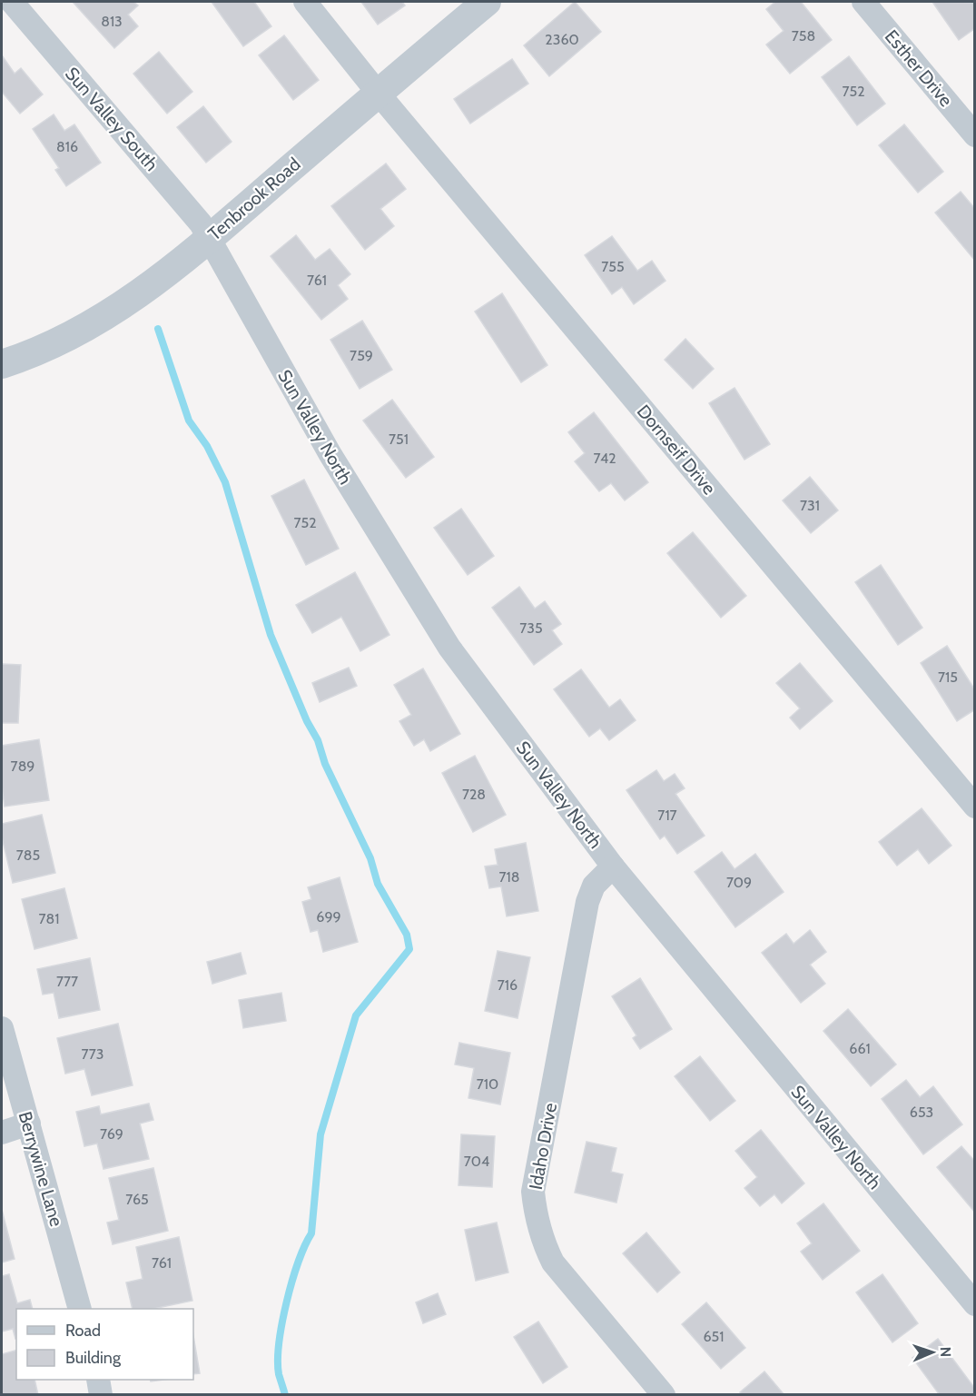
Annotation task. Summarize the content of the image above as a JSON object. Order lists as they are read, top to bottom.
{
  "streets": {
    "street": [
      "Esther Drive",
      "Sun Valley South",
      "Tenbrook Road",
      "Sun Valley North",
      "Dornseif Drive",
      "Idaho Drive",
      "Berrywine Lane"
    ]
  },
  "crossings": [
    ["Sun Valley South", "Tenbrook Road"],
    ["Sun Valley South", "Sun Valley North"],
    ["Tenbrook Road", "Sun Valley North"],
    ["Tenbrook Road", "Dornseif Drive"],
    ["Sun Valley North", "Idaho Drive"]
  ],
  "house_numbers": [
    "813",
    "758",
    "2360",
    "752",
    "816",
    "755",
    "761",
    "759",
    "751",
    "742",
    "731",
    "752",
    "735",
    "715",
    "789",
    "728",
    "717",
    "785",
    "718",
    "709",
    "699",
    "781",
    "777",
    "716",
    "661",
    "773",
    "710",
    "653",
    "769",
    "704",
    "765",
    "761",
    "651"
  ],
  "legend": ["Road", "Building"],
  "north": "right"
}
